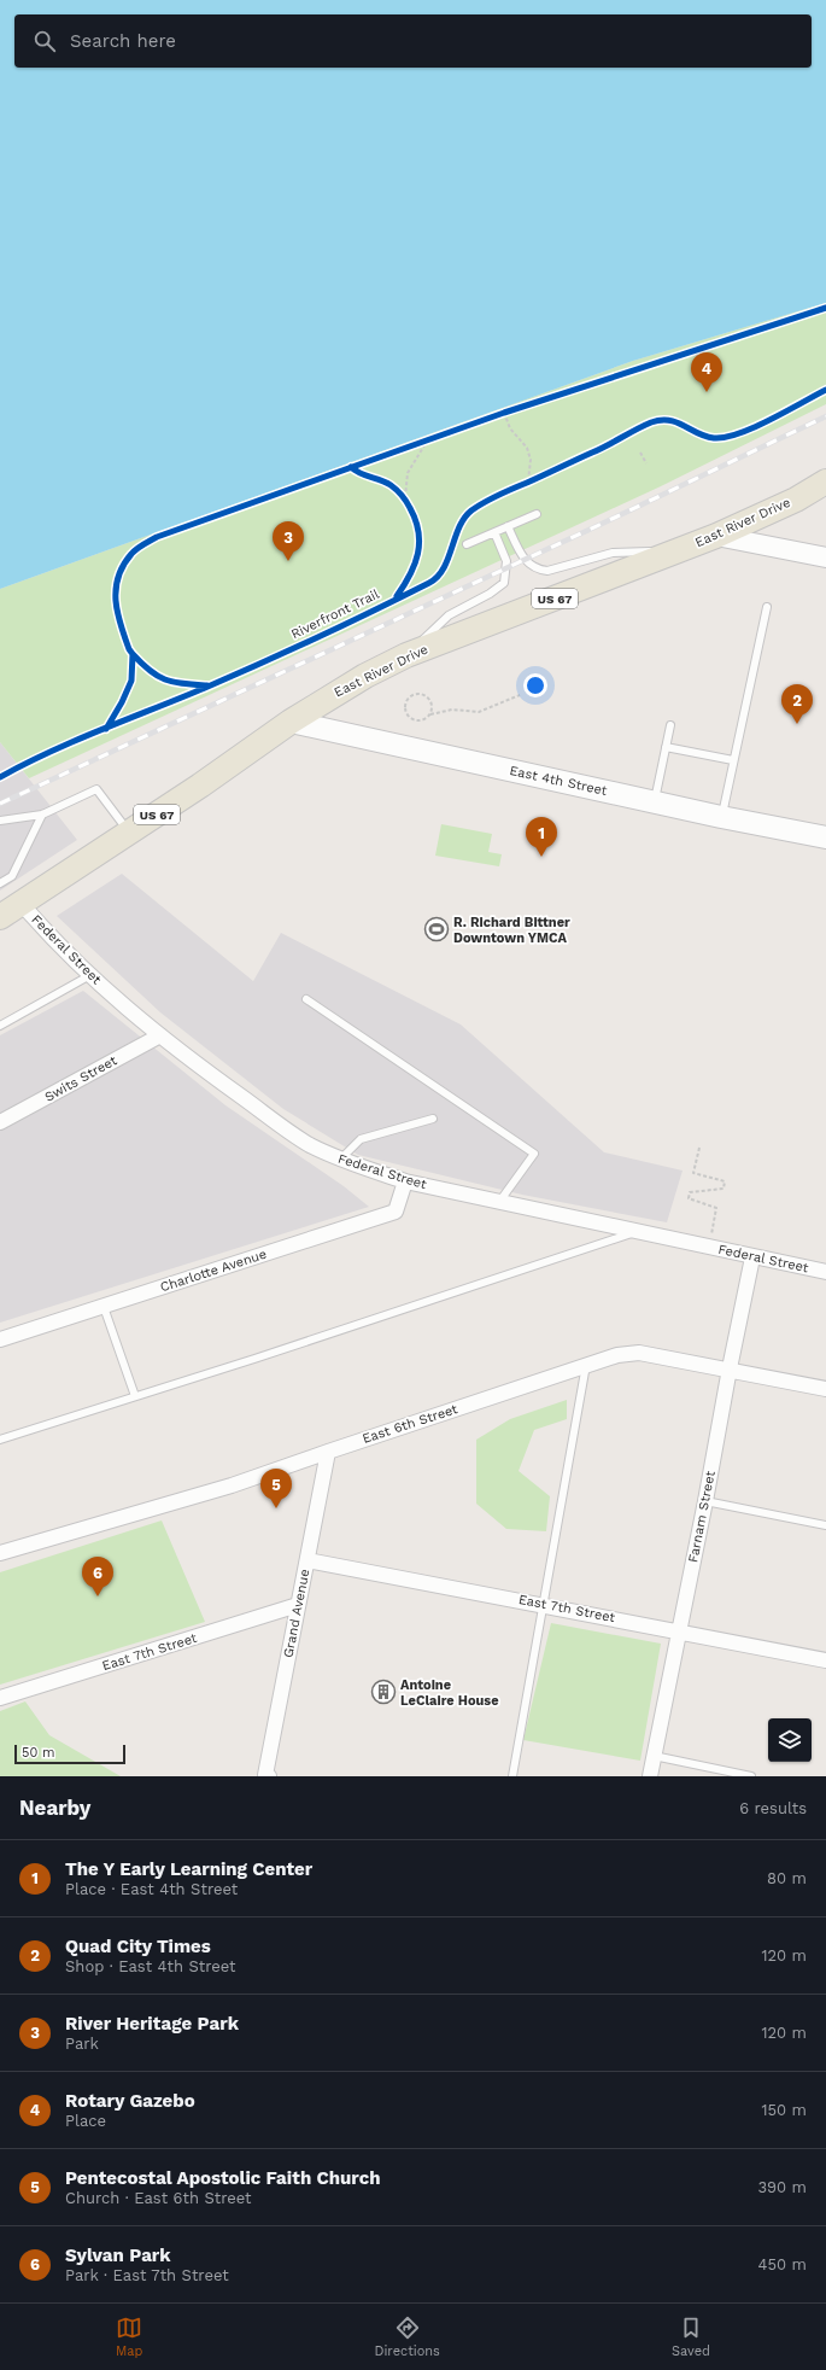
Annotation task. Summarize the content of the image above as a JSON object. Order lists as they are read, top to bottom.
{
  "streets": {
    "main road": ["East River Drive", "US 67", "East 4th Street"],
    "street": [
      "Federal Street",
      "Swits Street",
      "Charlotte Avenue",
      "East 6th Street",
      "Farnam Street",
      "East 7th Street",
      "Grand Avenue"
    ],
    "cycle path": ["Riverfront Trail"]
  },
  "crossings": [
    ["East River Drive", "East 4th Street"],
    ["East River Drive", "Federal Street"],
    ["Federal Street", "Swits Street"],
    ["Federal Street", "Charlotte Avenue"],
    ["Federal Street", "Farnam Street"],
    ["East 6th Street", "Farnam Street"],
    ["East 6th Street", "Grand Avenue"],
    ["Farnam Street", "East 7th Street"],
    ["East 7th Street", "Grand Avenue"]
  ],
  "places": {
    "sports": ["R. Richard Bittner Downtown YMCA"],
    "building": ["Antoine LeClaire House"]
  },
  "scale_bar": "50 m",
  "page": {
    "search": "Search here",
    "pins": [
      "4",
      "3",
      "2",
      "1",
      "5",
      "6"
    ],
    "scale": "50 m",
    "heading": ["Nearby", "6 results"],
    "list": [
      {
        "mark": "1",
        "name": "The Y Early Learning Center",
        "note": "Place · East 4th Street",
        "value": "80 m"
      },
      {
        "mark": "2",
        "name": "Quad City Times",
        "note": "Shop · East 4th Street",
        "value": "120 m"
      },
      {
        "mark": "3",
        "name": "River Heritage Park",
        "note": "Park",
        "value": "120 m"
      },
      {
        "mark": "4",
        "name": "Rotary Gazebo",
        "note": "Place",
        "value": "150 m"
      },
      {
        "mark": "5",
        "name": "Pentecostal Apostolic Faith Church",
        "note": "Church · East 6th Street",
        "value": "390 m"
      },
      {
        "mark": "6",
        "name": "Sylvan Park",
        "note": "Park · East 7th Street",
        "value": "450 m"
      }
    ],
    "nav": ["Map", "Directions", "Saved"]
  }
}
